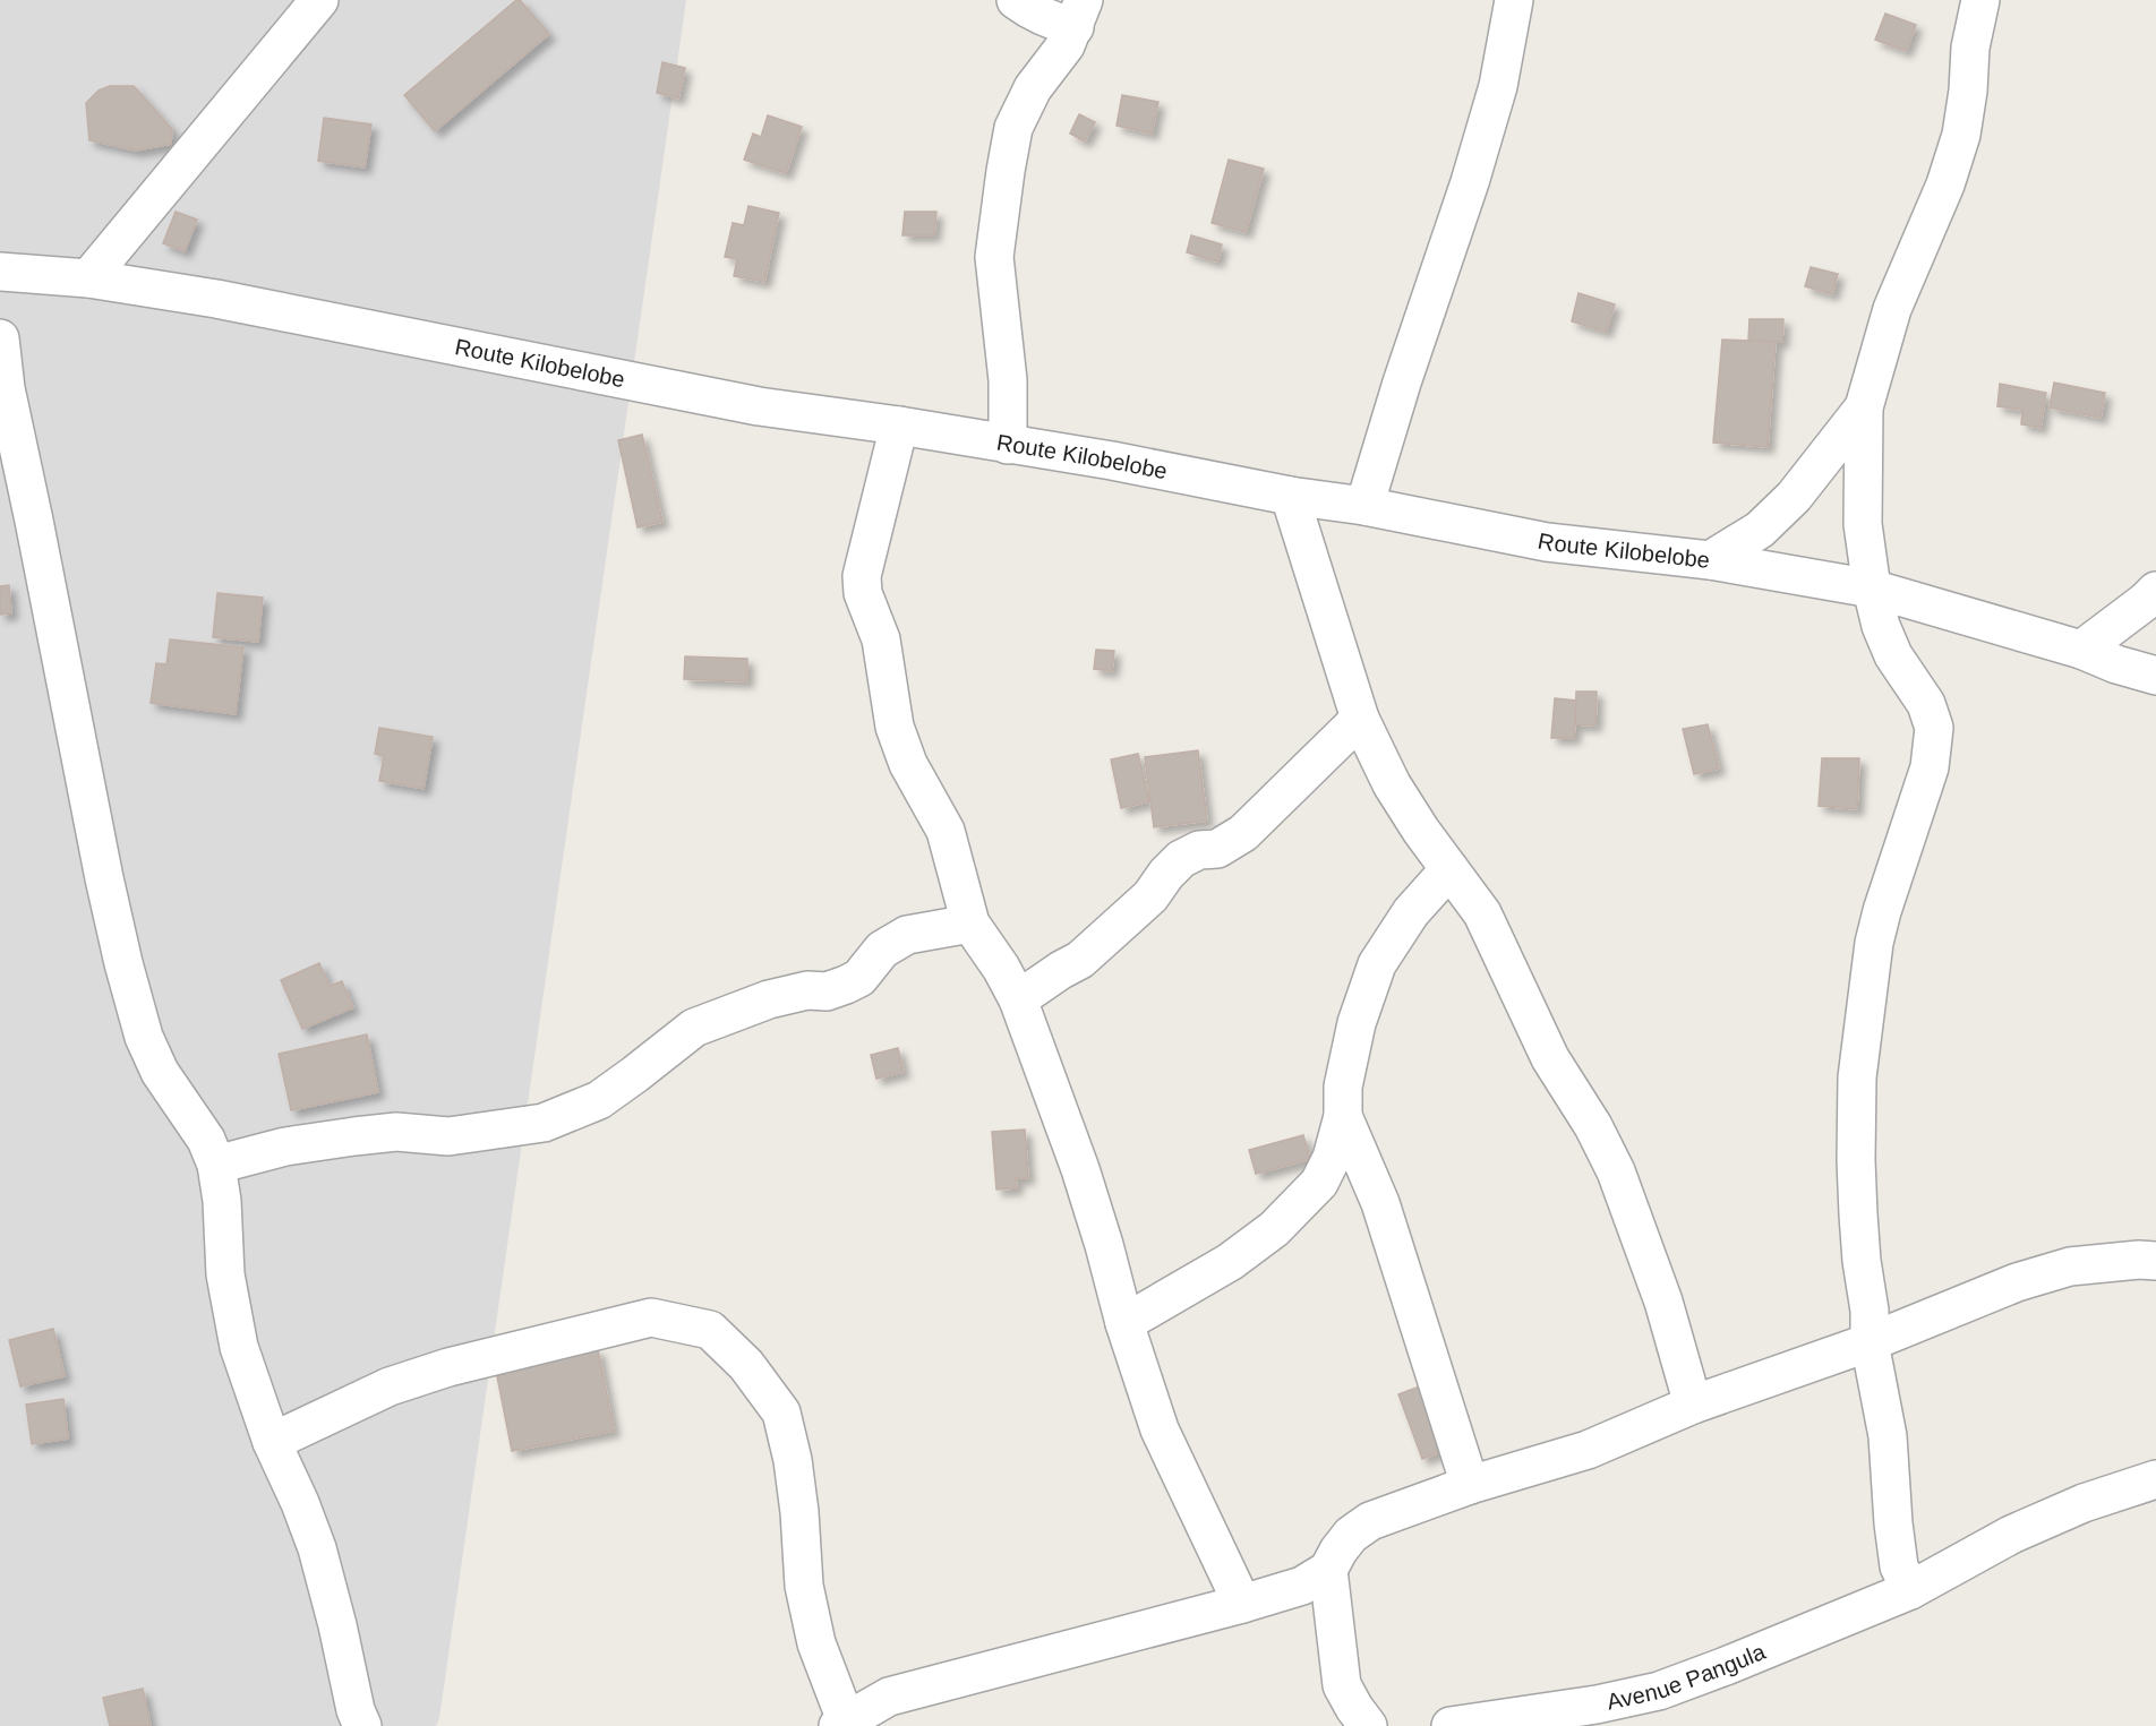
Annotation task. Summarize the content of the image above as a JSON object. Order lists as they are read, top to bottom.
{
  "streets": {
    "street": ["Route Kilobelobe", "Avenue Pangula"]
  }
}
